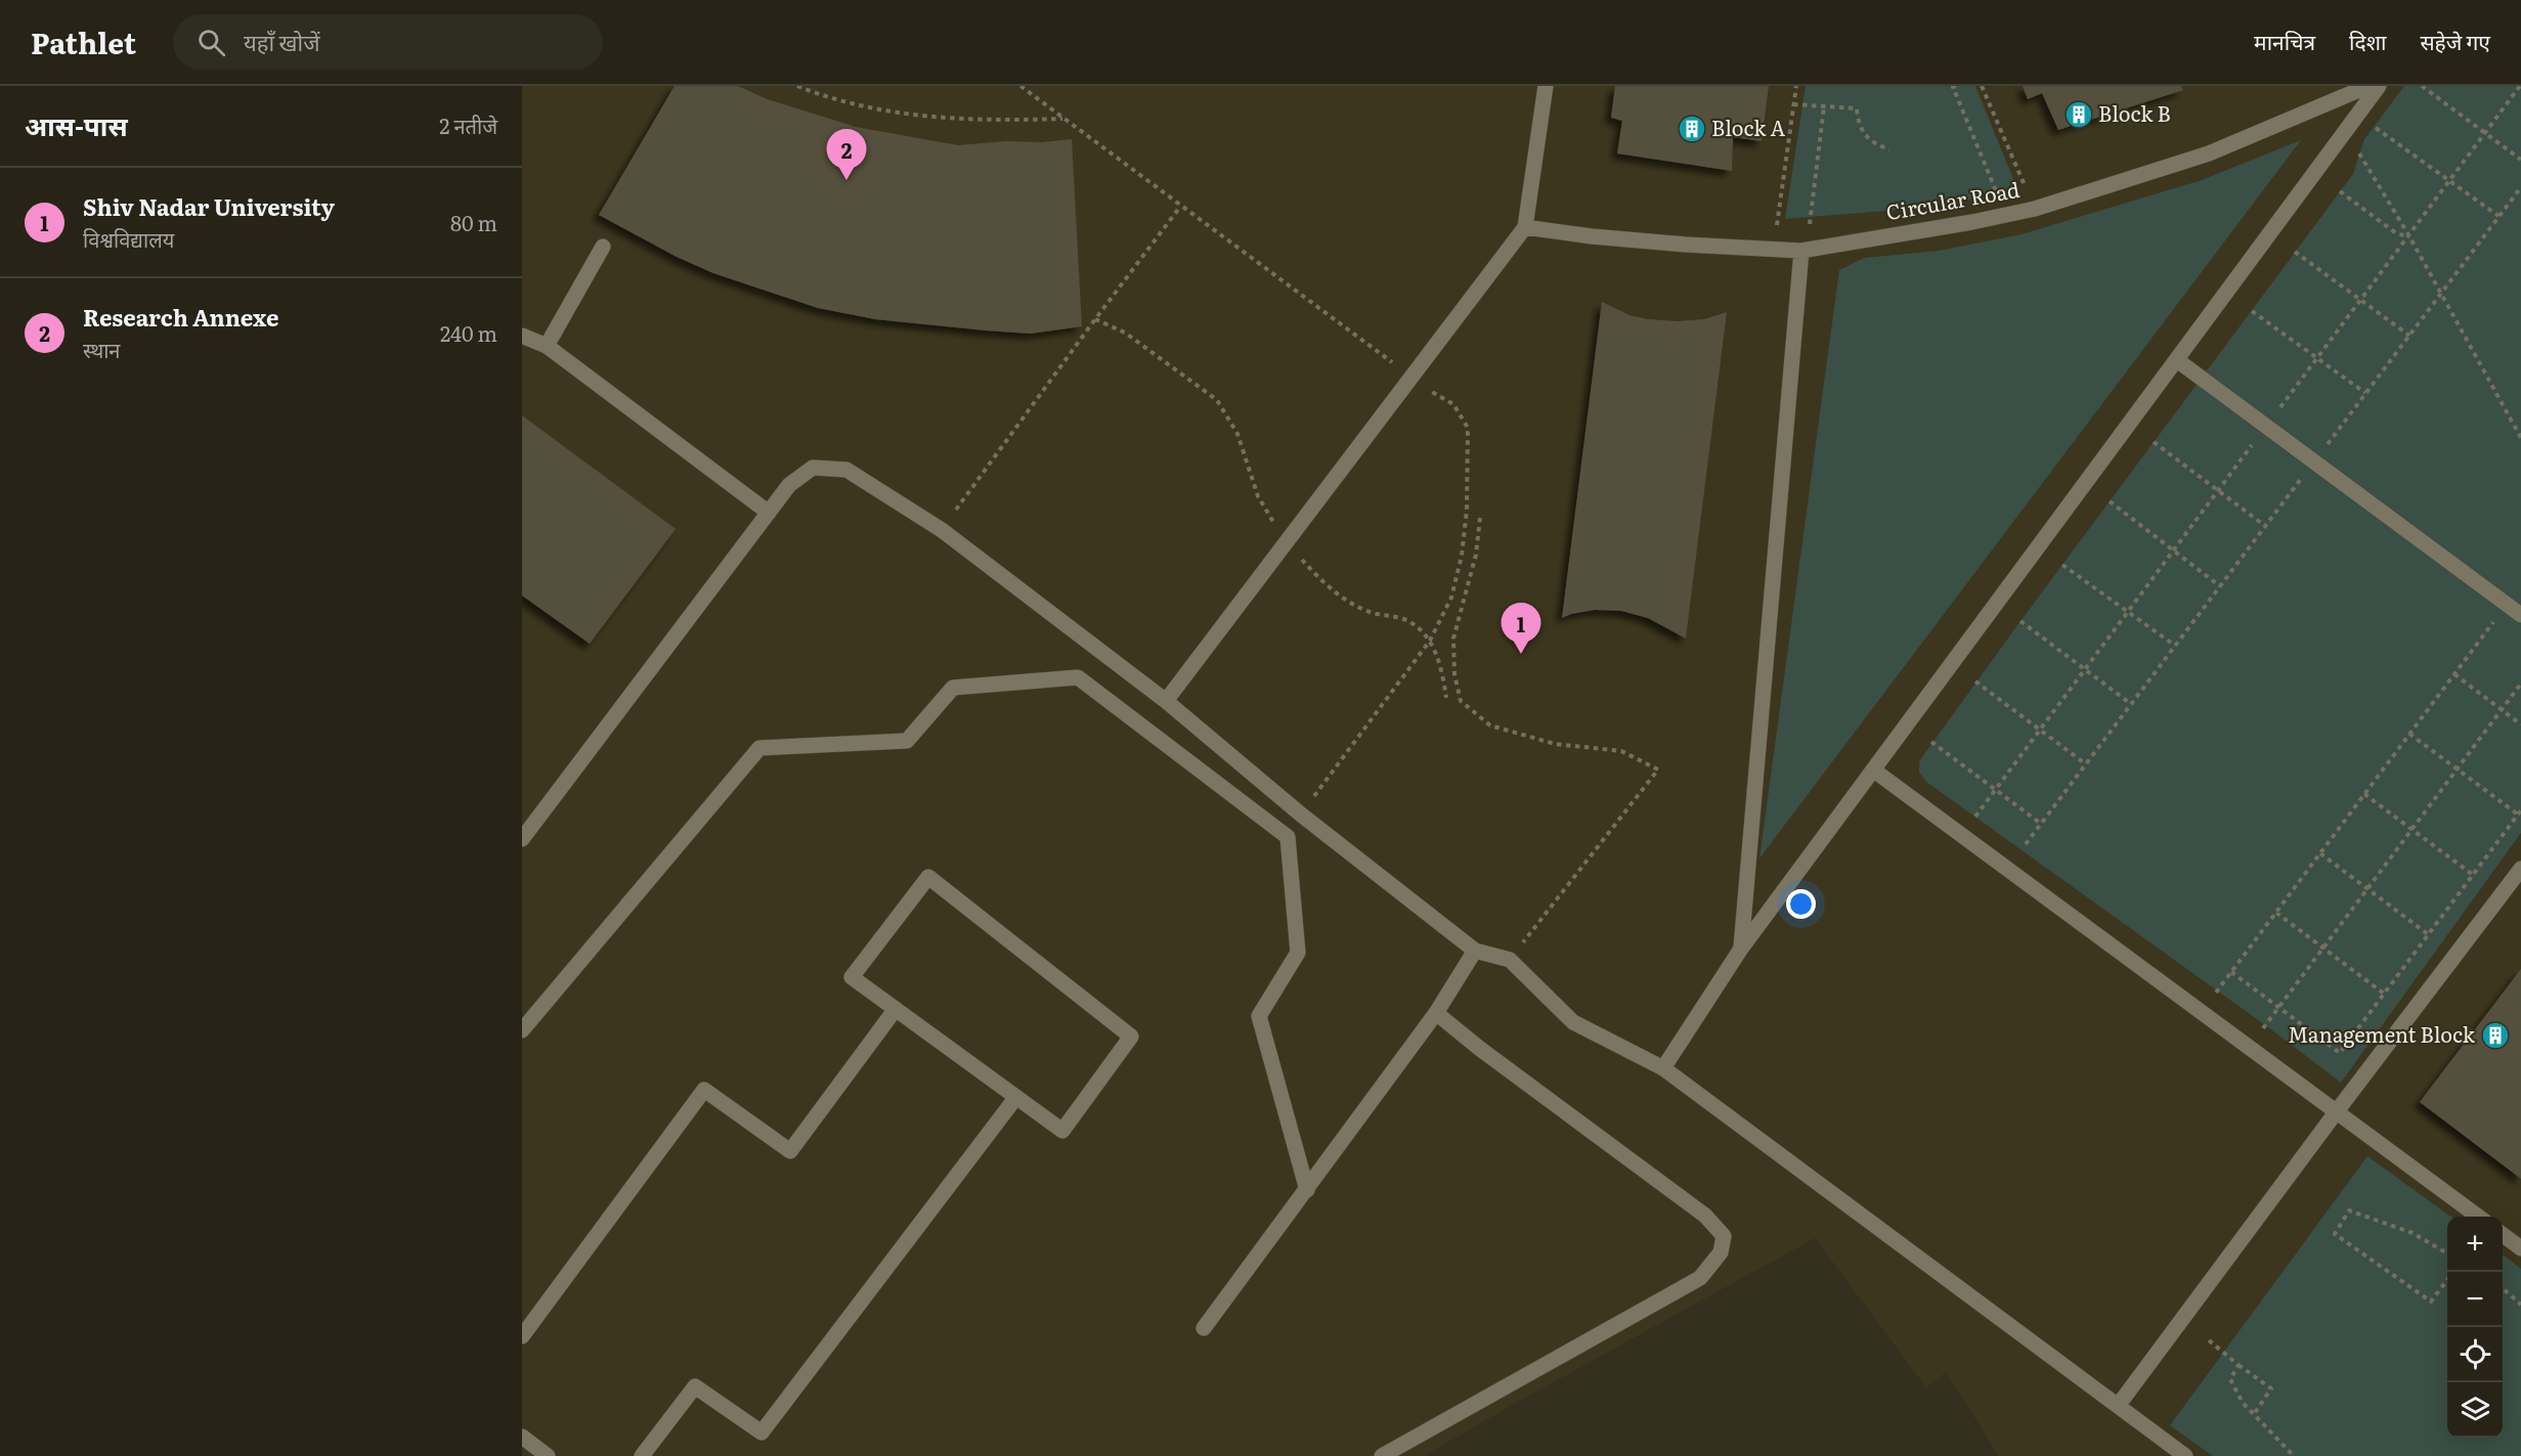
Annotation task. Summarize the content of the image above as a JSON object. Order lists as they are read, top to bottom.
{
  "streets": {
    "street": ["Circular Road"]
  },
  "places": {
    "building": ["Block B", "Block A", "Management Block"]
  },
  "page": {
    "header": "Pathlet",
    "search": "यहाँ खोजें",
    "nav": ["मानचित्र", "दिशा", "सहेजे गए"],
    "heading": ["आस-पास", "2 नतीजे"],
    "pins": ["2", "1"],
    "list": [
      {
        "mark": "1",
        "name": "Shiv Nadar University",
        "note": "विश्वविद्यालय",
        "value": "80 m"
      },
      {
        "mark": "2",
        "name": "Research Annexe",
        "note": "स्थान",
        "value": "240 m"
      }
    ],
    "map_buttons": ["+", "−"]
  }
}
